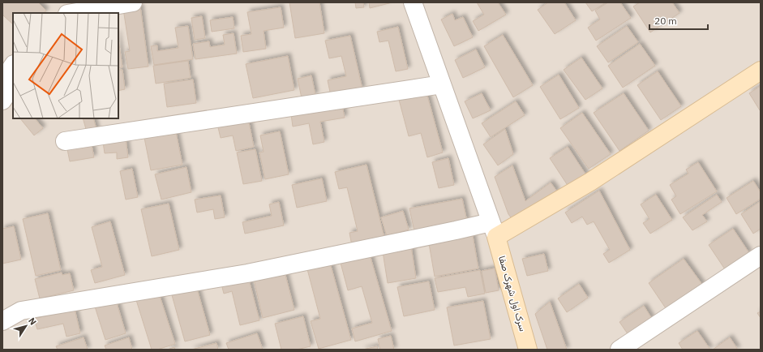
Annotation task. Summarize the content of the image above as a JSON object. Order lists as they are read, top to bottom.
{
  "streets": {
    "street": ["سرک اول شهرک صفا"]
  },
  "scale_bar": "20 m",
  "north": "top right"
}
